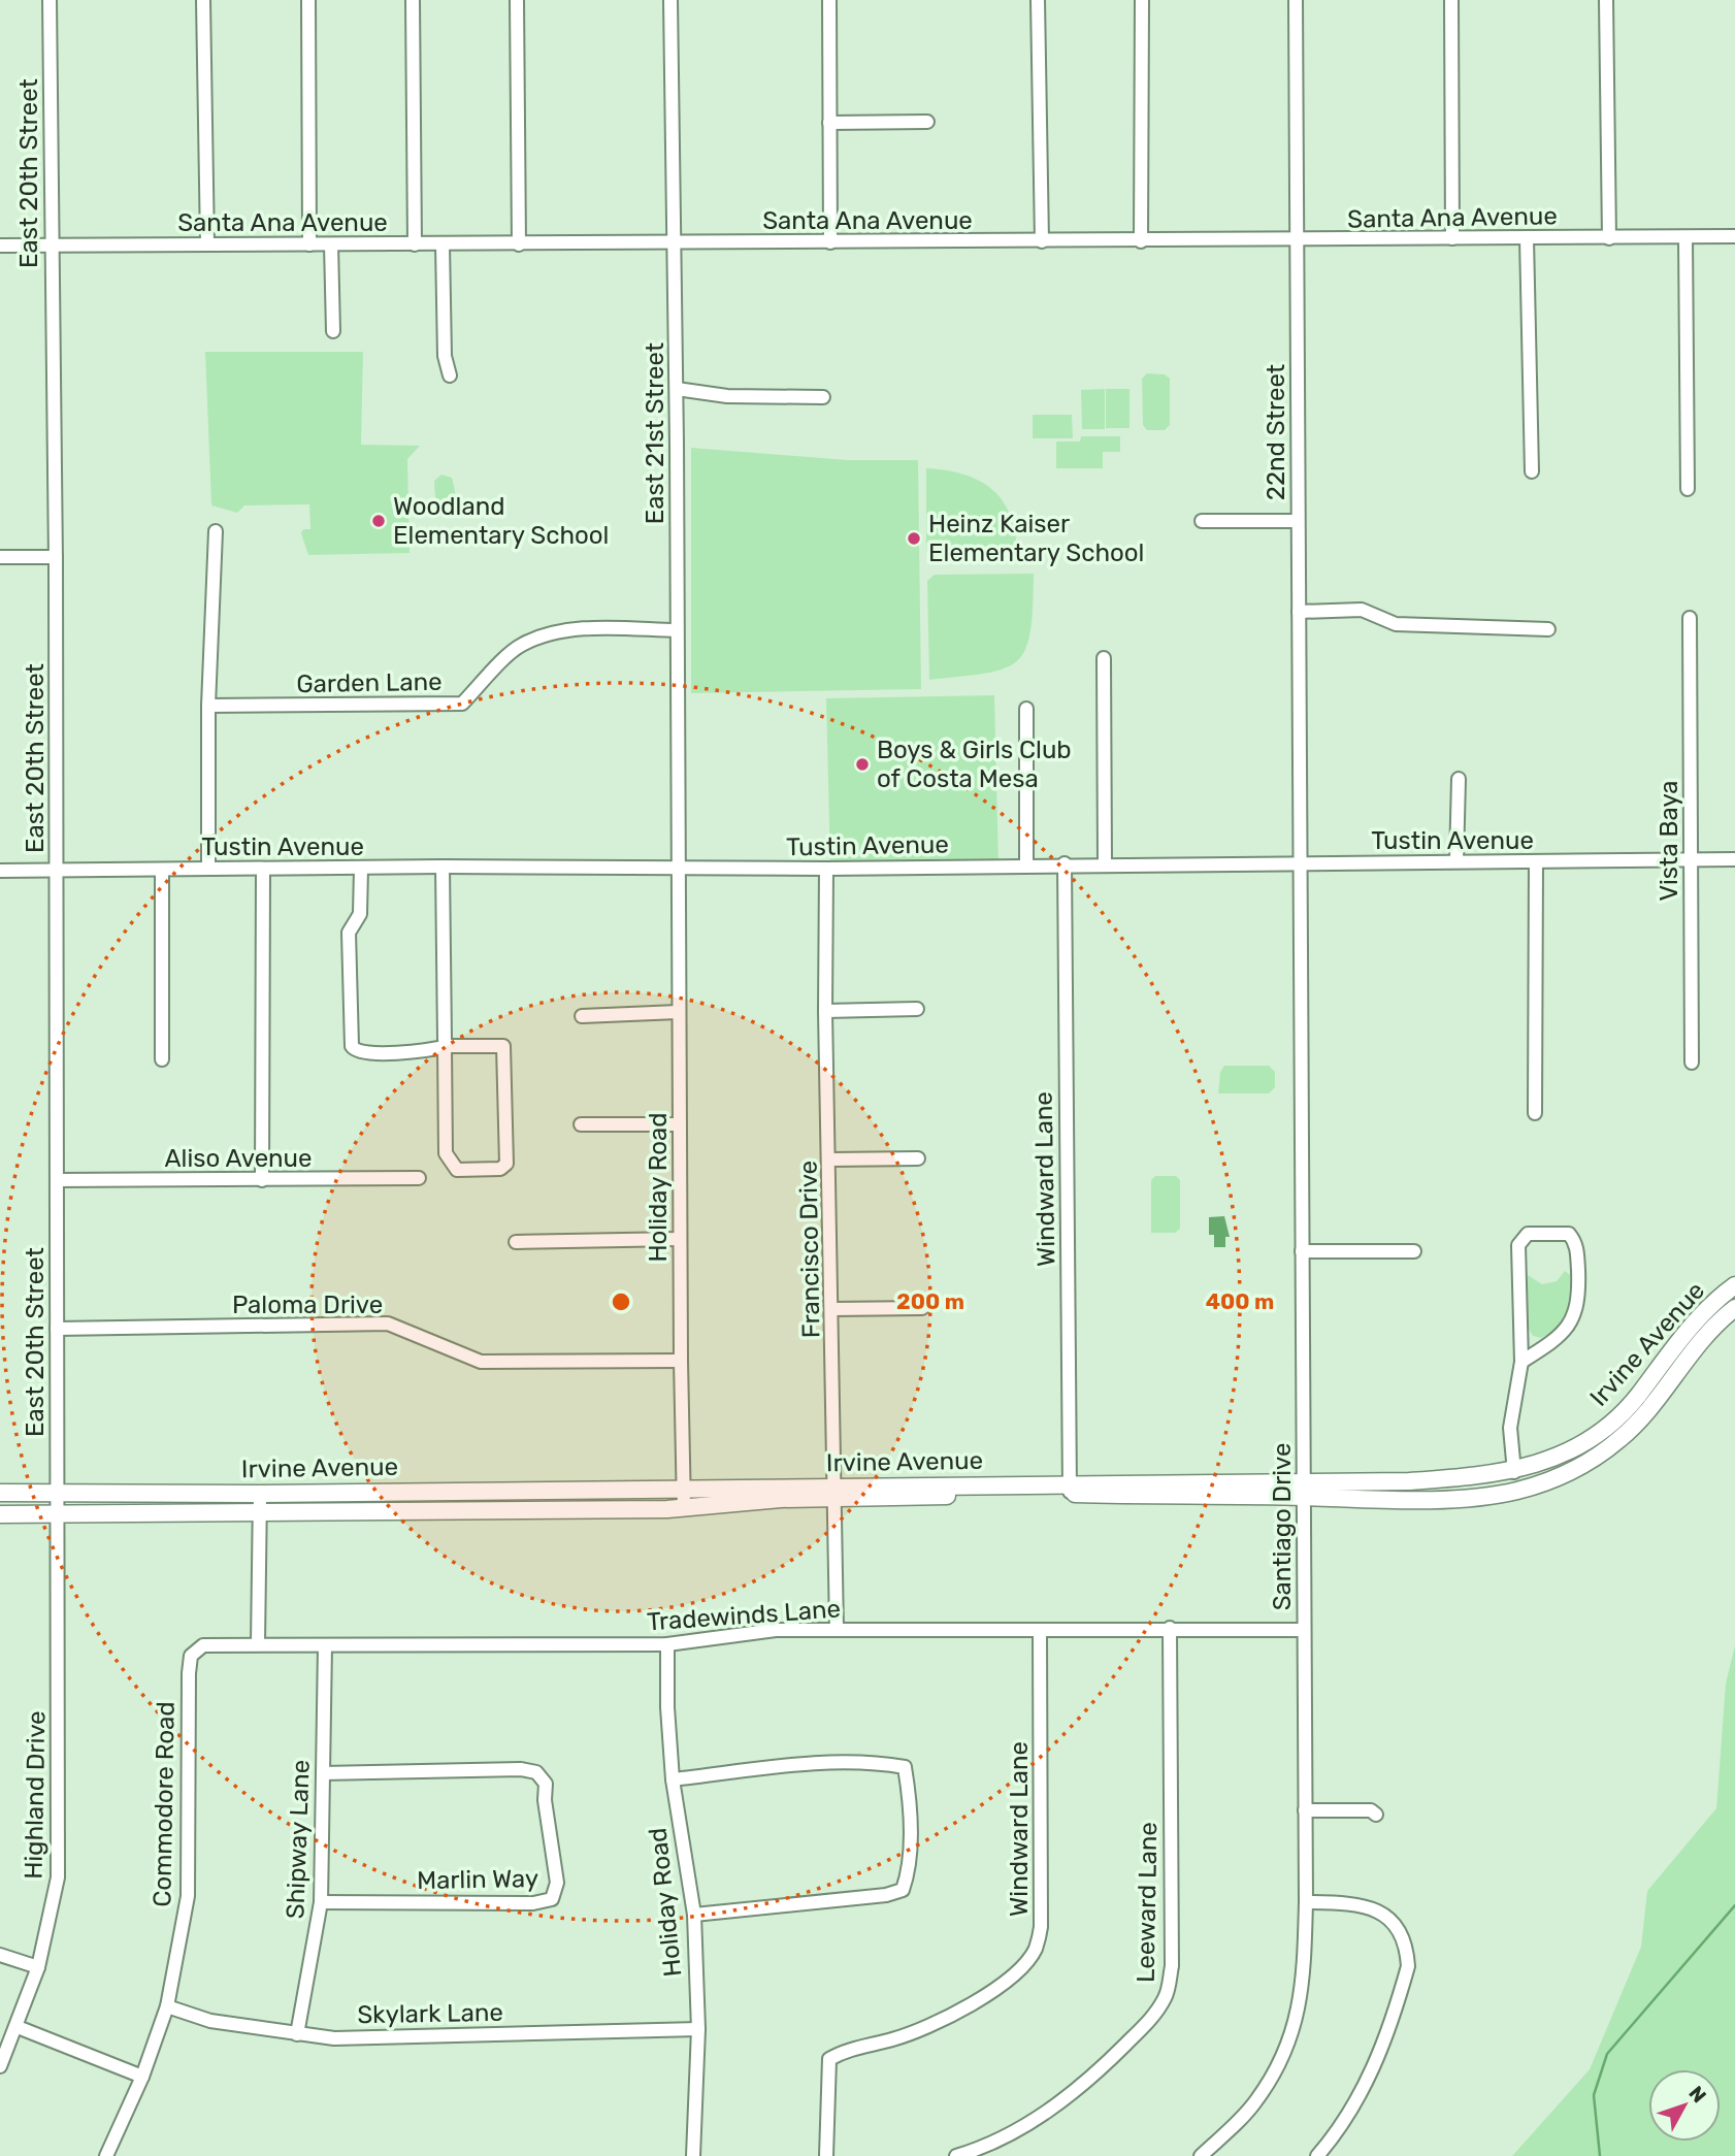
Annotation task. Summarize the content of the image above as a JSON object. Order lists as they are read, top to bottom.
{
  "streets": {
    "main road": ["Irvine Avenue"],
    "street": [
      "East 20th Street",
      "Santa Ana Avenue",
      "22nd Street",
      "East 21st Street",
      "Garden Lane",
      "Tustin Avenue",
      "Vista Baya",
      "Aliso Avenue",
      "Windward Lane",
      "Holiday Road",
      "Francisco Drive",
      "Paloma Drive",
      "Santiago Drive",
      "Tradewinds Lane",
      "Highland Drive",
      "Commodore Road",
      "Shipway Lane",
      "Marlin Way",
      "Leeward Lane",
      "Skylark Lane"
    ]
  },
  "crossings": [
    ["East 20th Street", "Santa Ana Avenue"],
    ["East 20th Street", "Tustin Avenue"],
    ["East 20th Street", "Aliso Avenue"],
    ["East 20th Street", "Paloma Drive"],
    ["East 20th Street", "Irvine Avenue"],
    ["East 20th Street", "Highland Drive"],
    ["Santa Ana Avenue", "22nd Street"],
    ["Santa Ana Avenue", "East 21st Street"],
    ["22nd Street", "Tustin Avenue"],
    ["22nd Street", "Santiago Drive"],
    ["East 21st Street", "Garden Lane"],
    ["East 21st Street", "Tustin Avenue"],
    ["East 21st Street", "Holiday Road"],
    ["Tustin Avenue", "Vista Baya"],
    ["Tustin Avenue", "Windward Lane"],
    ["Tustin Avenue", "Holiday Road"],
    ["Tustin Avenue", "Francisco Drive"],
    ["Tustin Avenue", "Santiago Drive"],
    ["Windward Lane", "Irvine Avenue"],
    ["Windward Lane", "Tradewinds Lane"],
    ["Holiday Road", "Paloma Drive"],
    ["Holiday Road", "Irvine Avenue"],
    ["Holiday Road", "Tradewinds Lane"],
    ["Holiday Road", "Skylark Lane"],
    ["Francisco Drive", "Irvine Avenue"],
    ["Francisco Drive", "Tradewinds Lane"],
    ["Irvine Avenue", "Santiago Drive"],
    ["Irvine Avenue", "Highland Drive"],
    ["Santiago Drive", "Tradewinds Lane"],
    ["Tradewinds Lane", "Commodore Road"],
    ["Tradewinds Lane", "Shipway Lane"],
    ["Tradewinds Lane", "Leeward Lane"],
    ["Commodore Road", "Skylark Lane"],
    ["Shipway Lane", "Marlin Way"],
    ["Shipway Lane", "Skylark Lane"]
  ],
  "places": ["Woodland Elementary School", "Heinz Kaiser Elementary School", "Boys & Girls Club of Costa Mesa"],
  "north": "top right",
  "rings": ["200 m", "400 m"]
}
